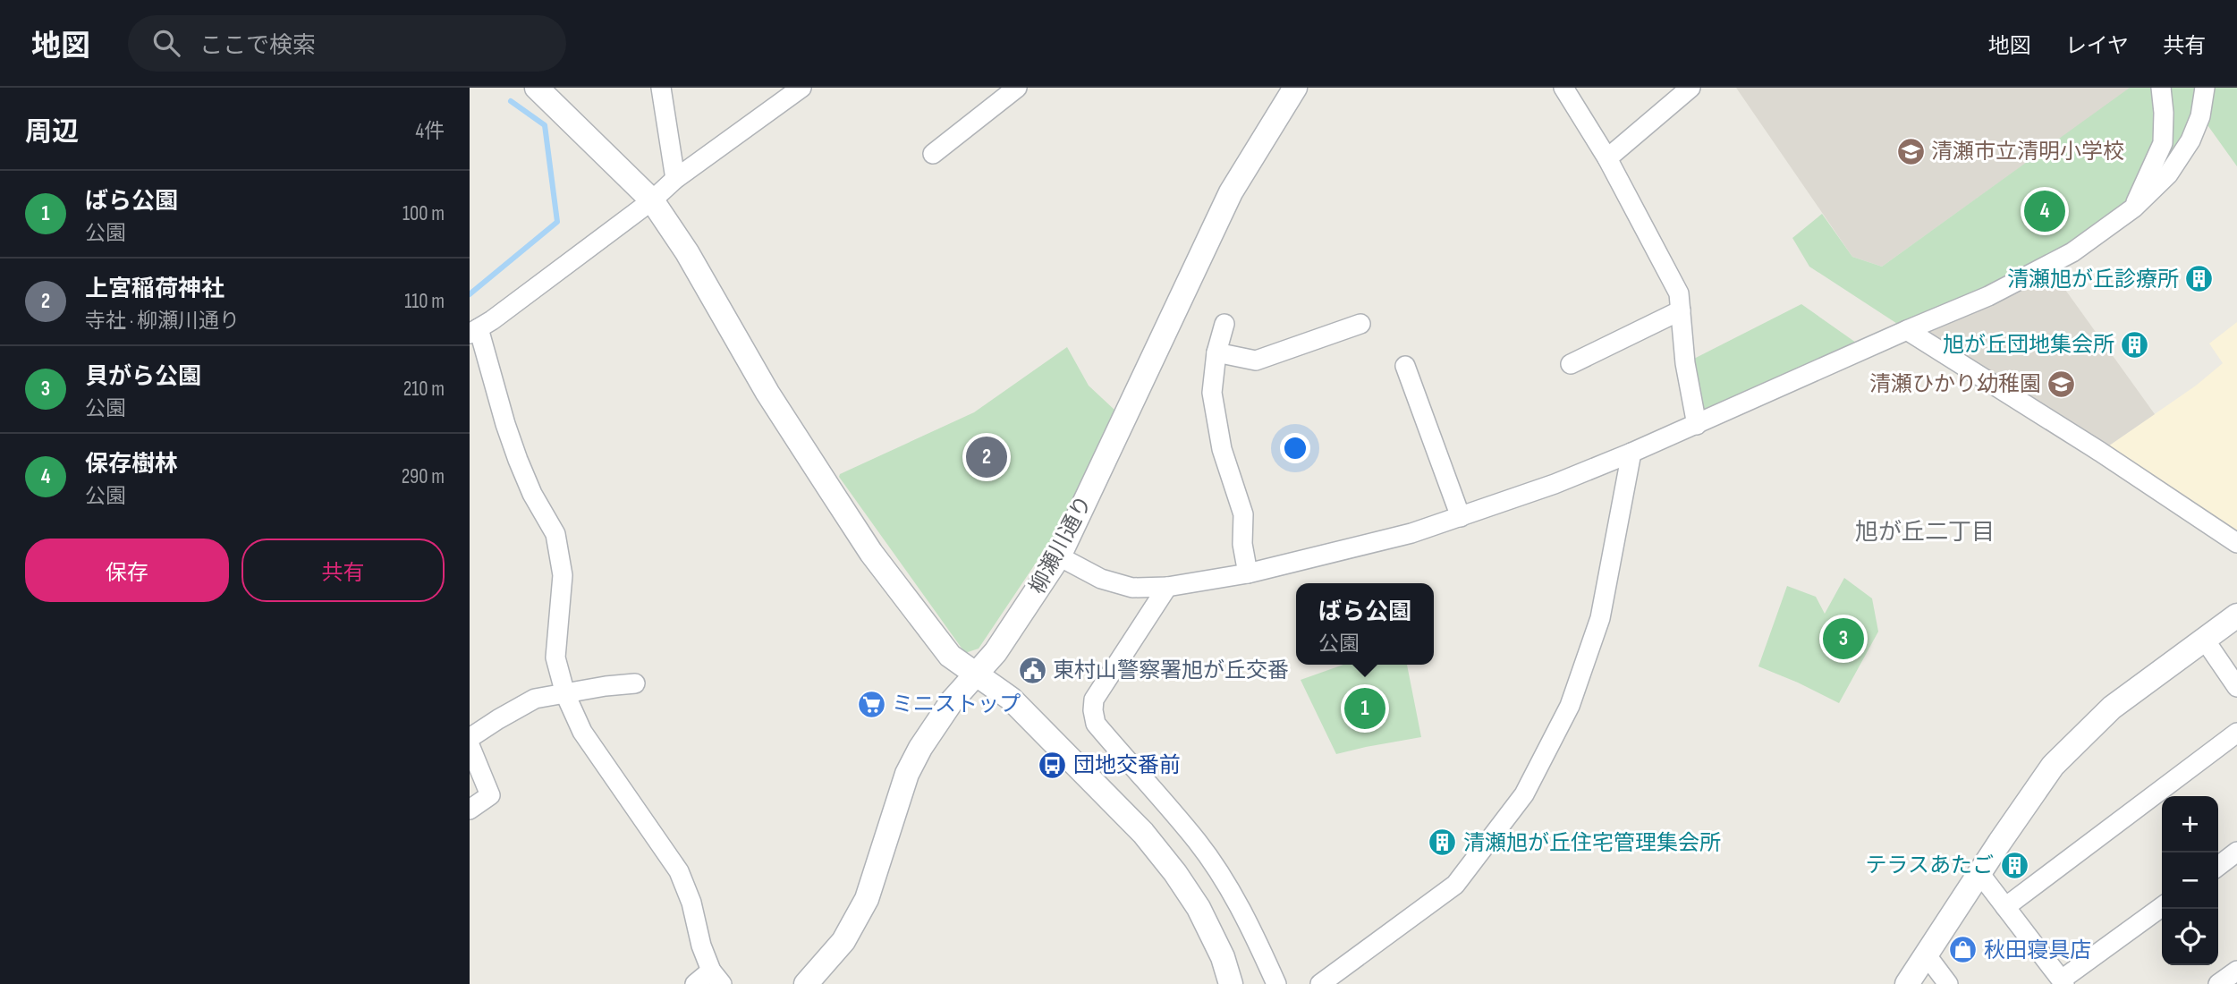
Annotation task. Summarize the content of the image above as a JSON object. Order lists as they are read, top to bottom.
{
  "streets": {
    "street": ["柳瀬川通り"]
  },
  "districts": ["旭が丘二丁目"],
  "places": {
    "school or university": ["清瀬市立清明小学校", "清瀬ひかり幼稚園"],
    "building": [
      "清瀬旭が丘診療所",
      "旭が丘団地集会所",
      "清瀬旭が丘住宅管理集会所",
      "テラスあたご"
    ],
    "public building": ["東村山警察署旭が丘交番"],
    "supermarket": ["ミニストップ"],
    "bus stop": ["団地交番前"],
    "shop": ["秋田寝具店"]
  },
  "page": {
    "header": "地図",
    "search": "ここで検索",
    "nav": ["地図", "レイヤ", "共有"],
    "heading": ["周辺", "4件"],
    "list": [
      {
        "mark": "1",
        "name": "ばら公園",
        "note": "公園",
        "value": "100 m"
      },
      {
        "mark": "2",
        "name": "上宮稲荷神社",
        "note": "寺社 · 柳瀬川通り",
        "value": "110 m"
      },
      {
        "mark": "3",
        "name": "貝がら公園",
        "note": "公園",
        "value": "210 m"
      },
      {
        "mark": "4",
        "name": "保存樹林",
        "note": "公園",
        "value": "290 m"
      }
    ],
    "pins": [
      "4",
      "2",
      "3",
      "1"
    ],
    "buttons": ["保存", "共有"],
    "popup": ["ばら公園", "公園"],
    "map_buttons": ["+", "−"]
  }
}
